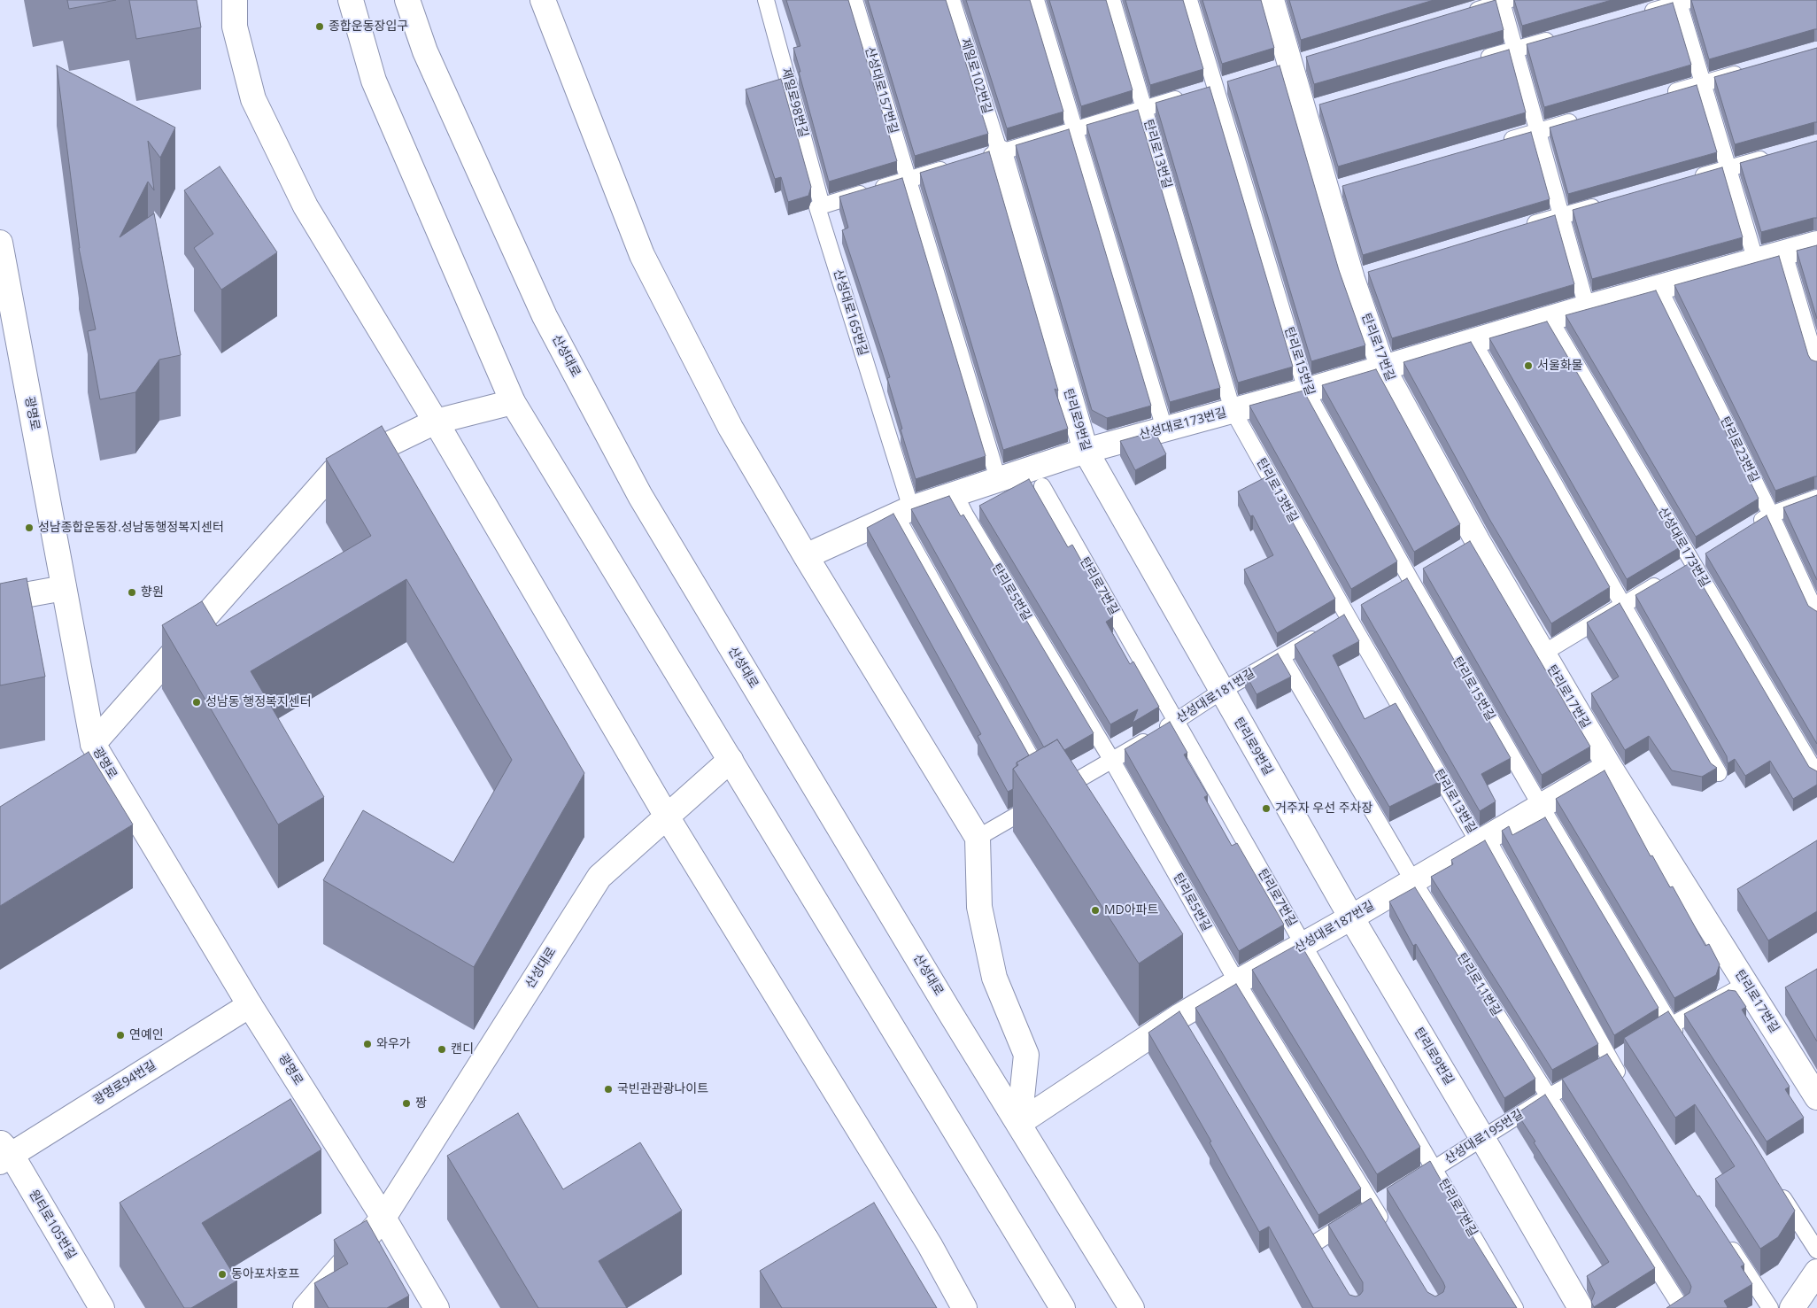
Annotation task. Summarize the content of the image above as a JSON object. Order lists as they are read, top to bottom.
{
  "streets": {
    "street": [
      "탄리로17번길",
      "산성대로",
      "광명로",
      "탄리로9번길",
      "산성대로173번길",
      "산성대로187번길",
      "광명로94번길",
      "원터로105번길"
    ],
    "lane": [
      "제일로102번길",
      "산성대로157번길",
      "제일로98번길",
      "탄리로13번길",
      "산성대로165번길",
      "탄리로15번길",
      "탄리로23번길",
      "탄리로7번길",
      "탄리로5번길",
      "산성대로181번길",
      "탄리로11번길",
      "산성대로195번길"
    ]
  },
  "crossings": [
    ["제일로102번길", "탄리로9번길"],
    ["제일로98번길", "산성대로165번길"],
    ["탄리로13번길", "산성대로173번길"],
    ["탄리로13번길", "산성대로181번길"],
    ["탄리로13번길", "산성대로187번길"],
    ["탄리로13번길", "산성대로195번길"],
    ["산성대로165번길", "산성대로173번길"],
    ["탄리로17번길", "산성대로173번길"],
    ["탄리로17번길", "산성대로187번길"],
    ["산성대로", "광명로"],
    ["산성대로", "산성대로187번길"],
    ["탄리로15번길", "산성대로173번길"],
    ["탄리로15번길", "산성대로187번길"],
    ["광명로", "광명로94번길"],
    ["탄리로9번길", "산성대로173번길"],
    ["탄리로9번길", "산성대로181번길"],
    ["탄리로9번길", "산성대로187번길"],
    ["탄리로9번길", "산성대로195번길"],
    ["산성대로173번길", "탄리로23번길"],
    ["산성대로173번길", "탄리로5번길"],
    ["탄리로7번길", "산성대로181번길"],
    ["탄리로7번길", "산성대로187번길"],
    ["탄리로7번길", "산성대로195번길"],
    ["탄리로5번길", "산성대로181번길"],
    ["탄리로5번길", "산성대로187번길"],
    ["산성대로181번길", "탄리로11번길"],
    ["산성대로187번길", "탄리로11번길"],
    ["탄리로11번길", "산성대로195번길"],
    ["광명로94번길", "원터로105번길"]
  ],
  "places": [
    "종합운동장입구",
    "서울화물",
    "성남종합운동장.성남동행정복지센터",
    "향원",
    "성남동 행정복지센터",
    "거주자 우선 주차장",
    "MD아파트",
    "연예인",
    "와우가",
    "캔디",
    "국빈관관광나이트",
    "짱",
    "동아포차호프"
  ]
}
